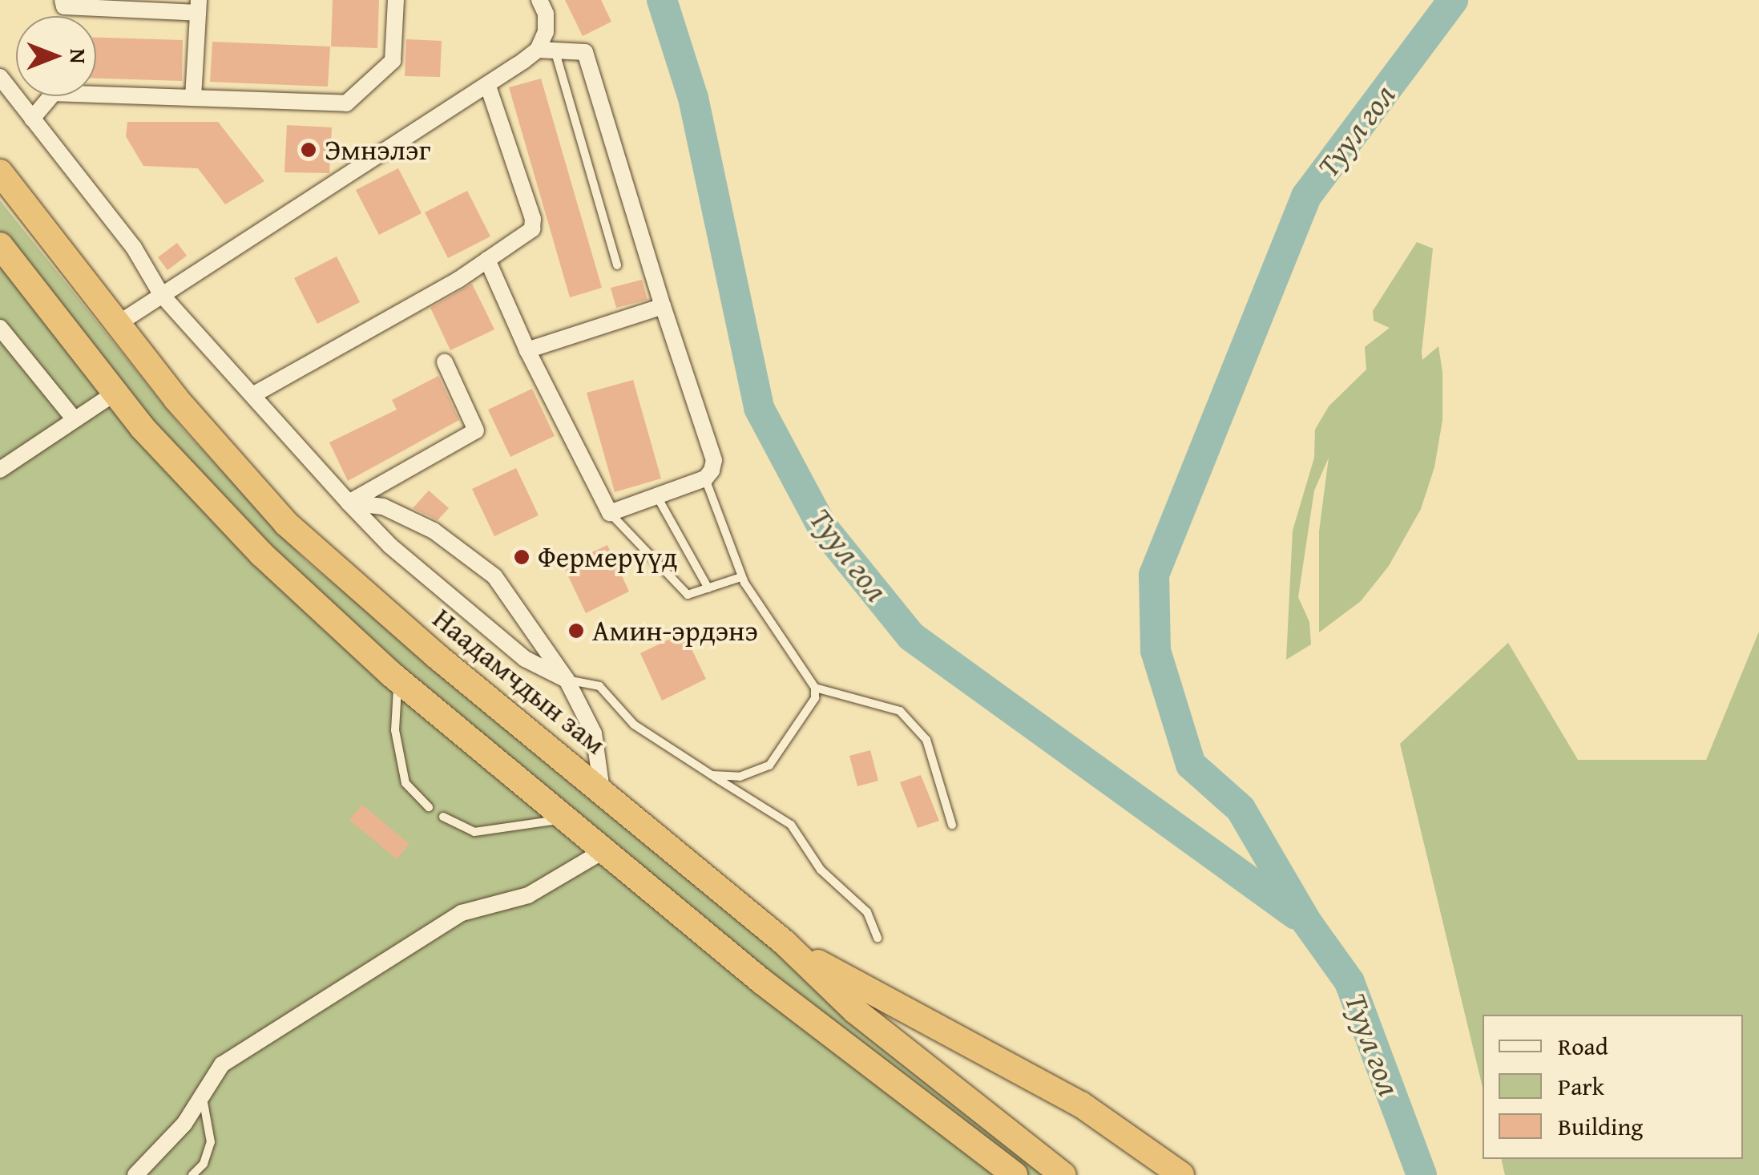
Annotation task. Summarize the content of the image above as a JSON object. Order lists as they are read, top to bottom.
{
  "streets": {
    "highway": ["Наадамчдын зам"]
  },
  "water": ["Туул гол"],
  "places": ["Эмнэлэг", "Фермерүүд", "Амин-эрдэнэ"],
  "legend": ["Road", "Park", "Building"],
  "north": "right"
}
